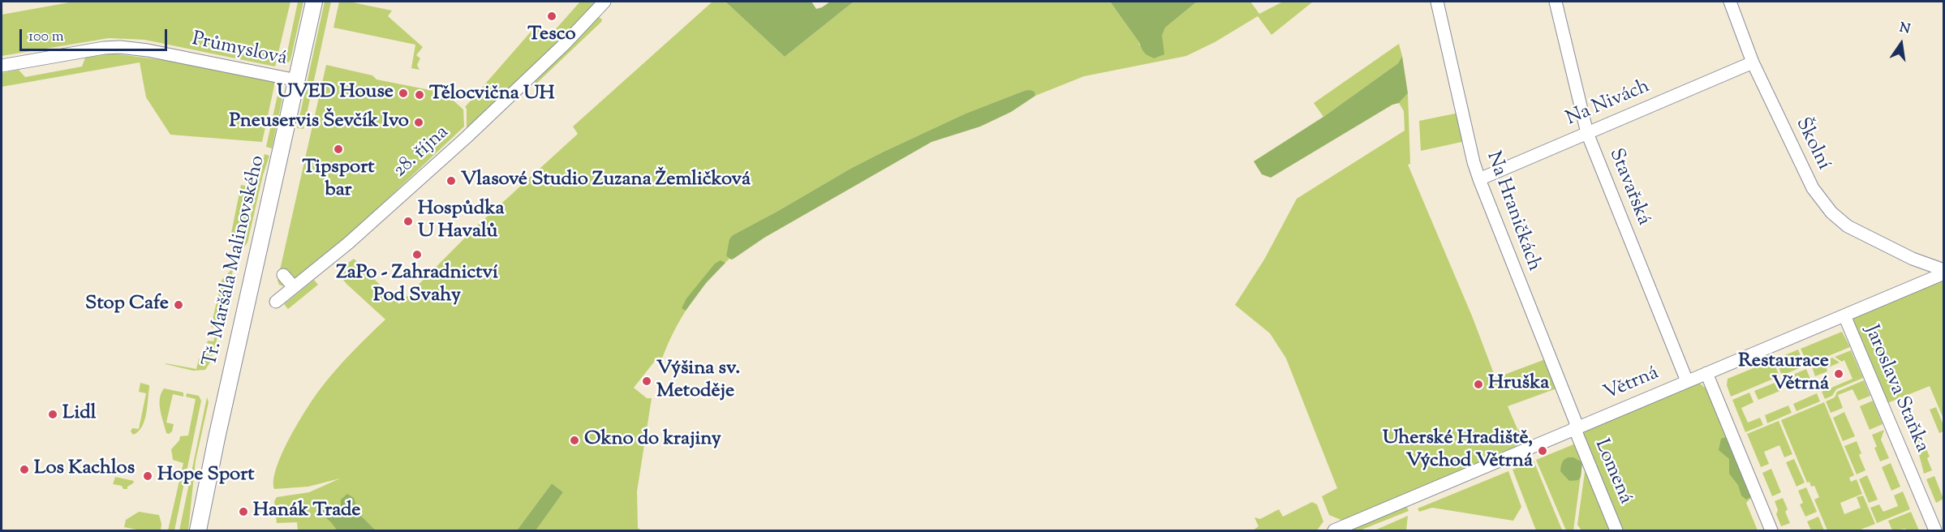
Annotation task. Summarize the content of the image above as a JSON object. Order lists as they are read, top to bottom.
{
  "streets": {
    "main road": ["Tř. Maršála Malinovského"],
    "street": [
      "Průmyslová",
      "Na Nivách",
      "Školní",
      "28. října",
      "Stavařská",
      "Na Hraničkách",
      "Větrná",
      "Jaroslava Staňka",
      "Lomená"
    ]
  },
  "crossings": [
    ["Průmyslová", "Tř. Maršála Malinovského"],
    ["Na Nivách", "Školní"],
    ["Na Nivách", "Stavařská"],
    ["Na Nivách", "Na Hraničkách"],
    ["Školní", "Větrná"],
    ["Stavařská", "Větrná"],
    ["Na Hraničkách", "Větrná"],
    ["Na Hraničkách", "Lomená"],
    ["Větrná", "Jaroslava Staňka"],
    ["Větrná", "Lomená"]
  ],
  "places": [
    "Tesco",
    "UVED House",
    "Tělocvična UH",
    "Pneuservis Ševčík Ivo",
    "Tipsport bar",
    "Vlasové Studio Zuzana Žemličková",
    "Hospůdka U Havalů",
    "ZaPo - Zahradnictví Pod Svahy",
    "Stop Cafe",
    "Restaurace Větrná",
    "Výšina sv. Metoděje",
    "Hruška",
    "Lidl",
    "Okno do krajiny",
    "Uherské Hradiště, Východ Větrná",
    "Los Kachlos",
    "Hope Sport",
    "Hanák Trade"
  ],
  "scale_bar": "100 m",
  "north": "top"
}
